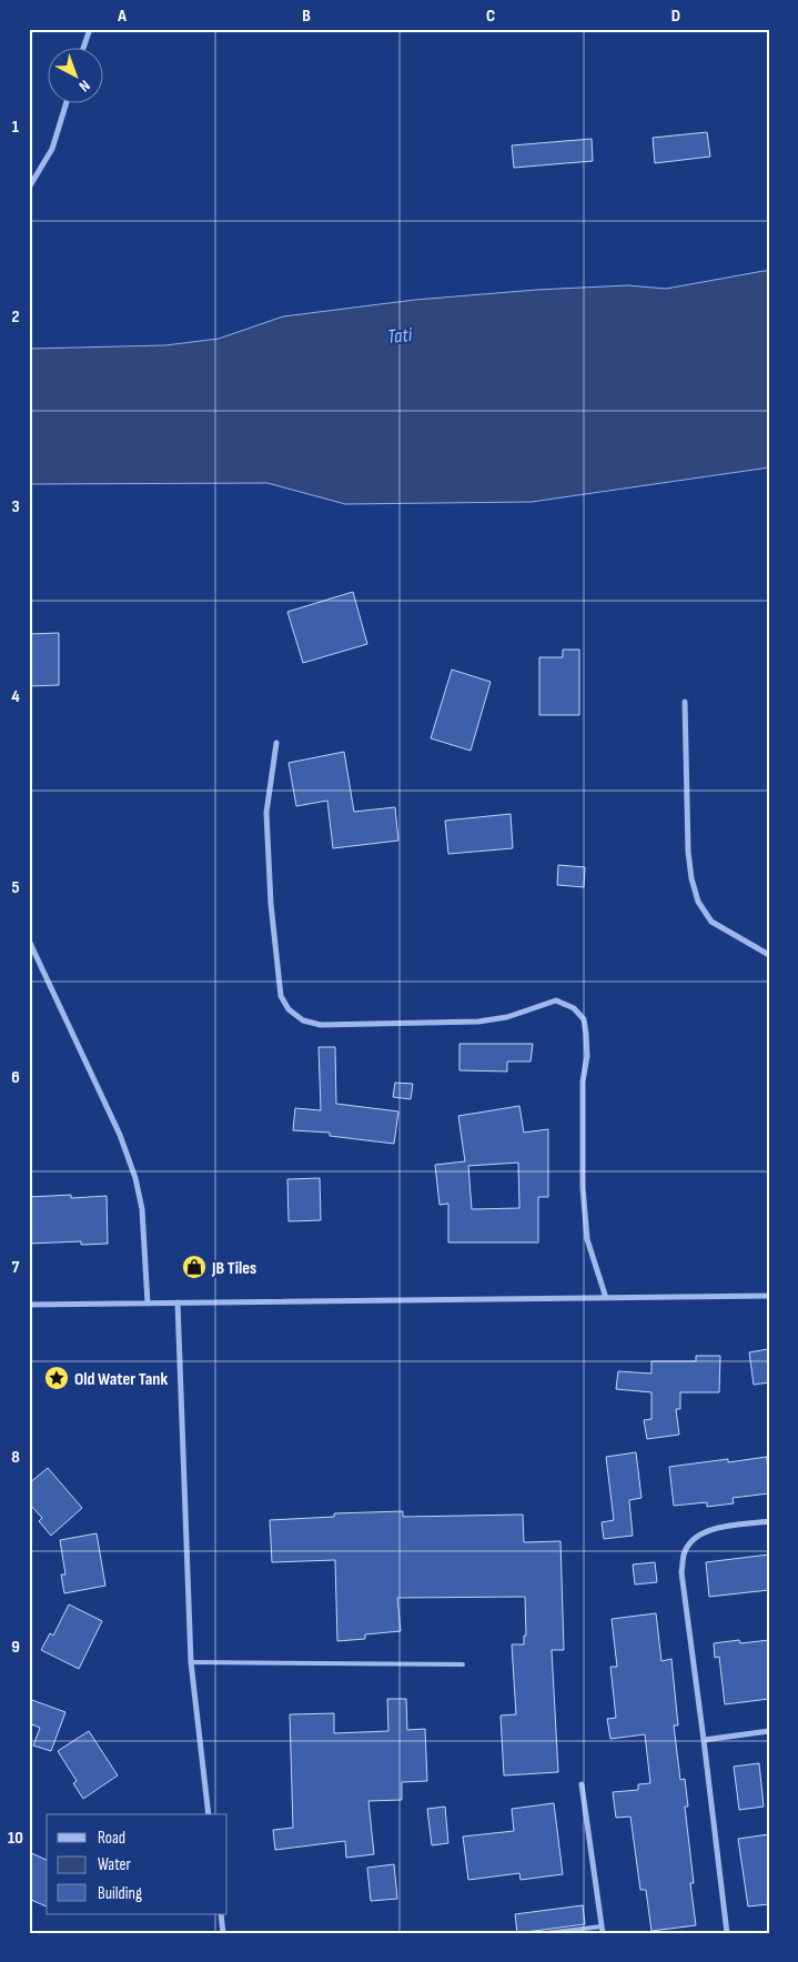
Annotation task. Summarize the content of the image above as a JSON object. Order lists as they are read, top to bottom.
{
  "water": ["Tati"],
  "places": {
    "shop": ["JB Tiles"],
    "place": ["Old Water Tank"]
  },
  "legend": ["Road", "Water", "Building"],
  "north": "bottom right",
  "grid": {
    "columns": [
      "A",
      "B",
      "C",
      "D"
    ],
    "rows": [
      "1",
      "2",
      "3",
      "4",
      "5",
      "6",
      "7",
      "8",
      "9",
      "10"
    ]
  }
}
